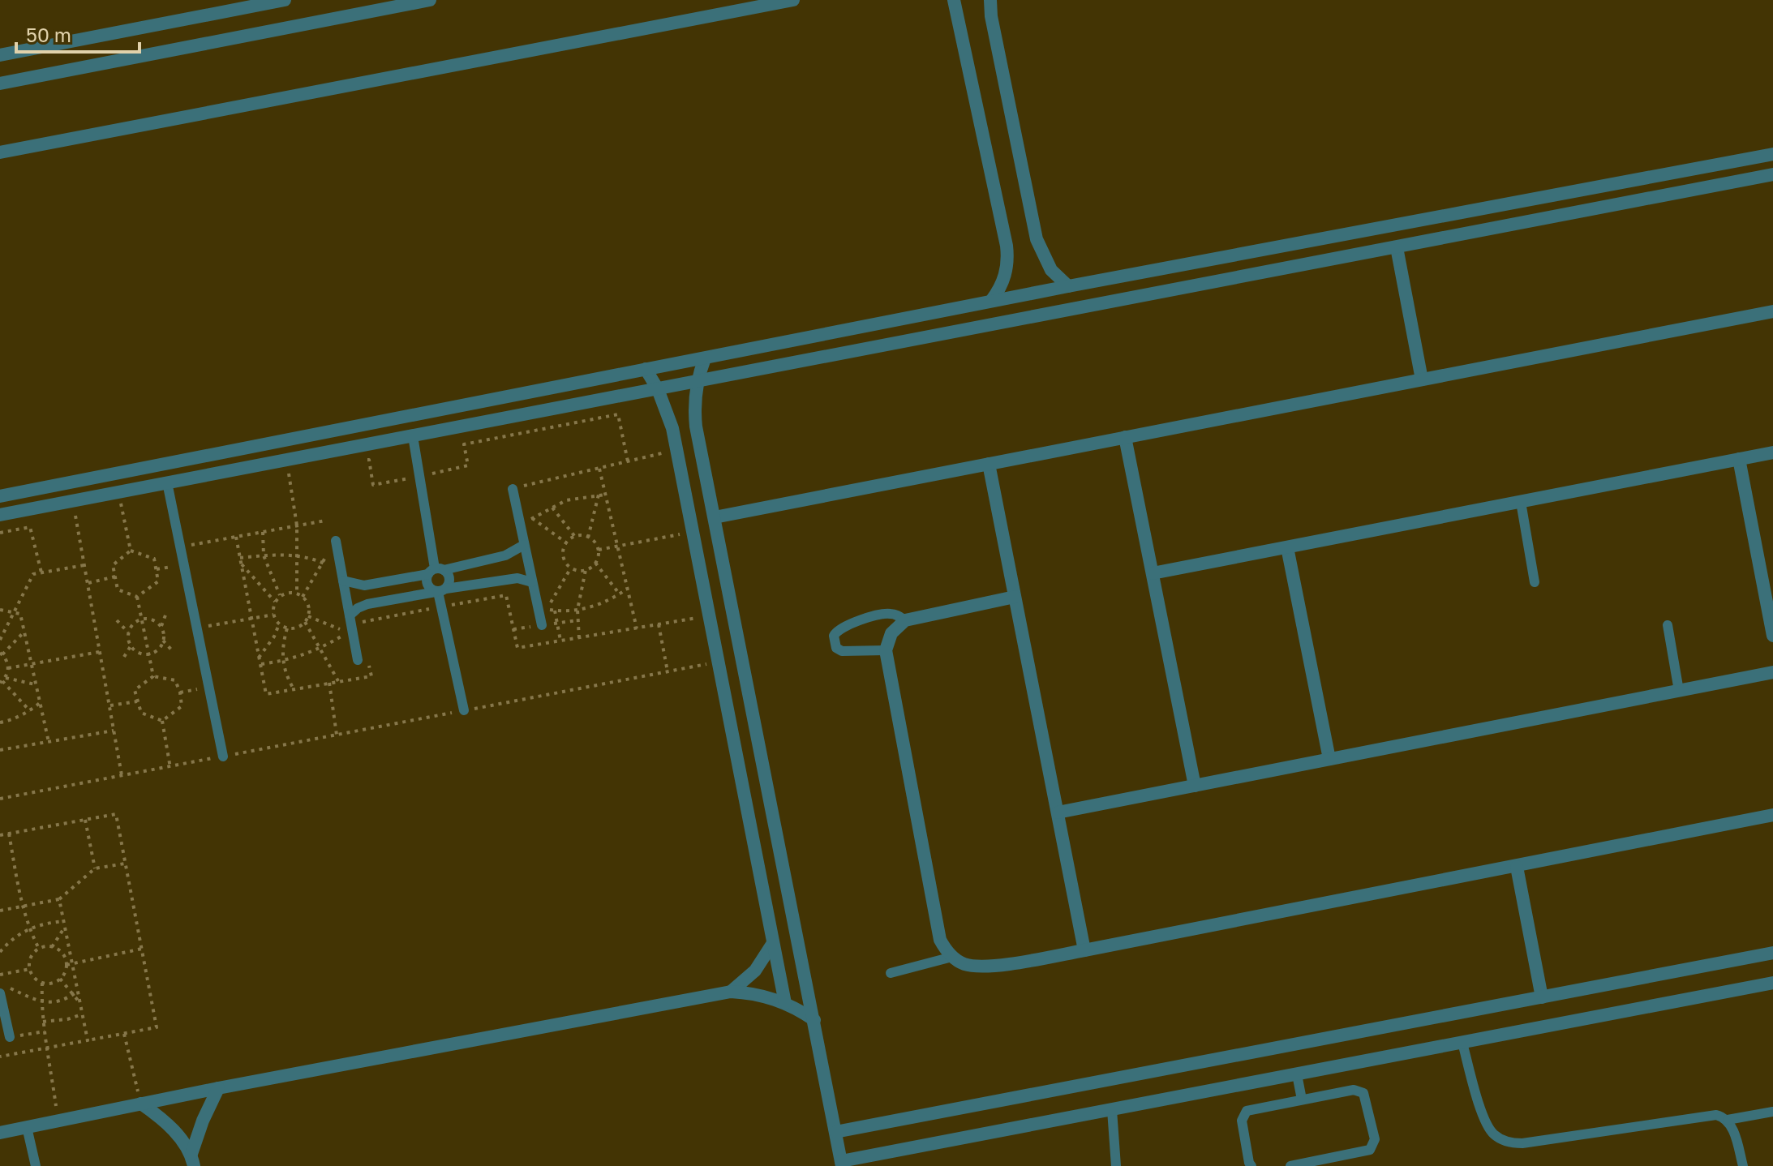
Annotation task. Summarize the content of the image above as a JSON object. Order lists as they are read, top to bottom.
{
  "scale_bar": "50 m"
}
